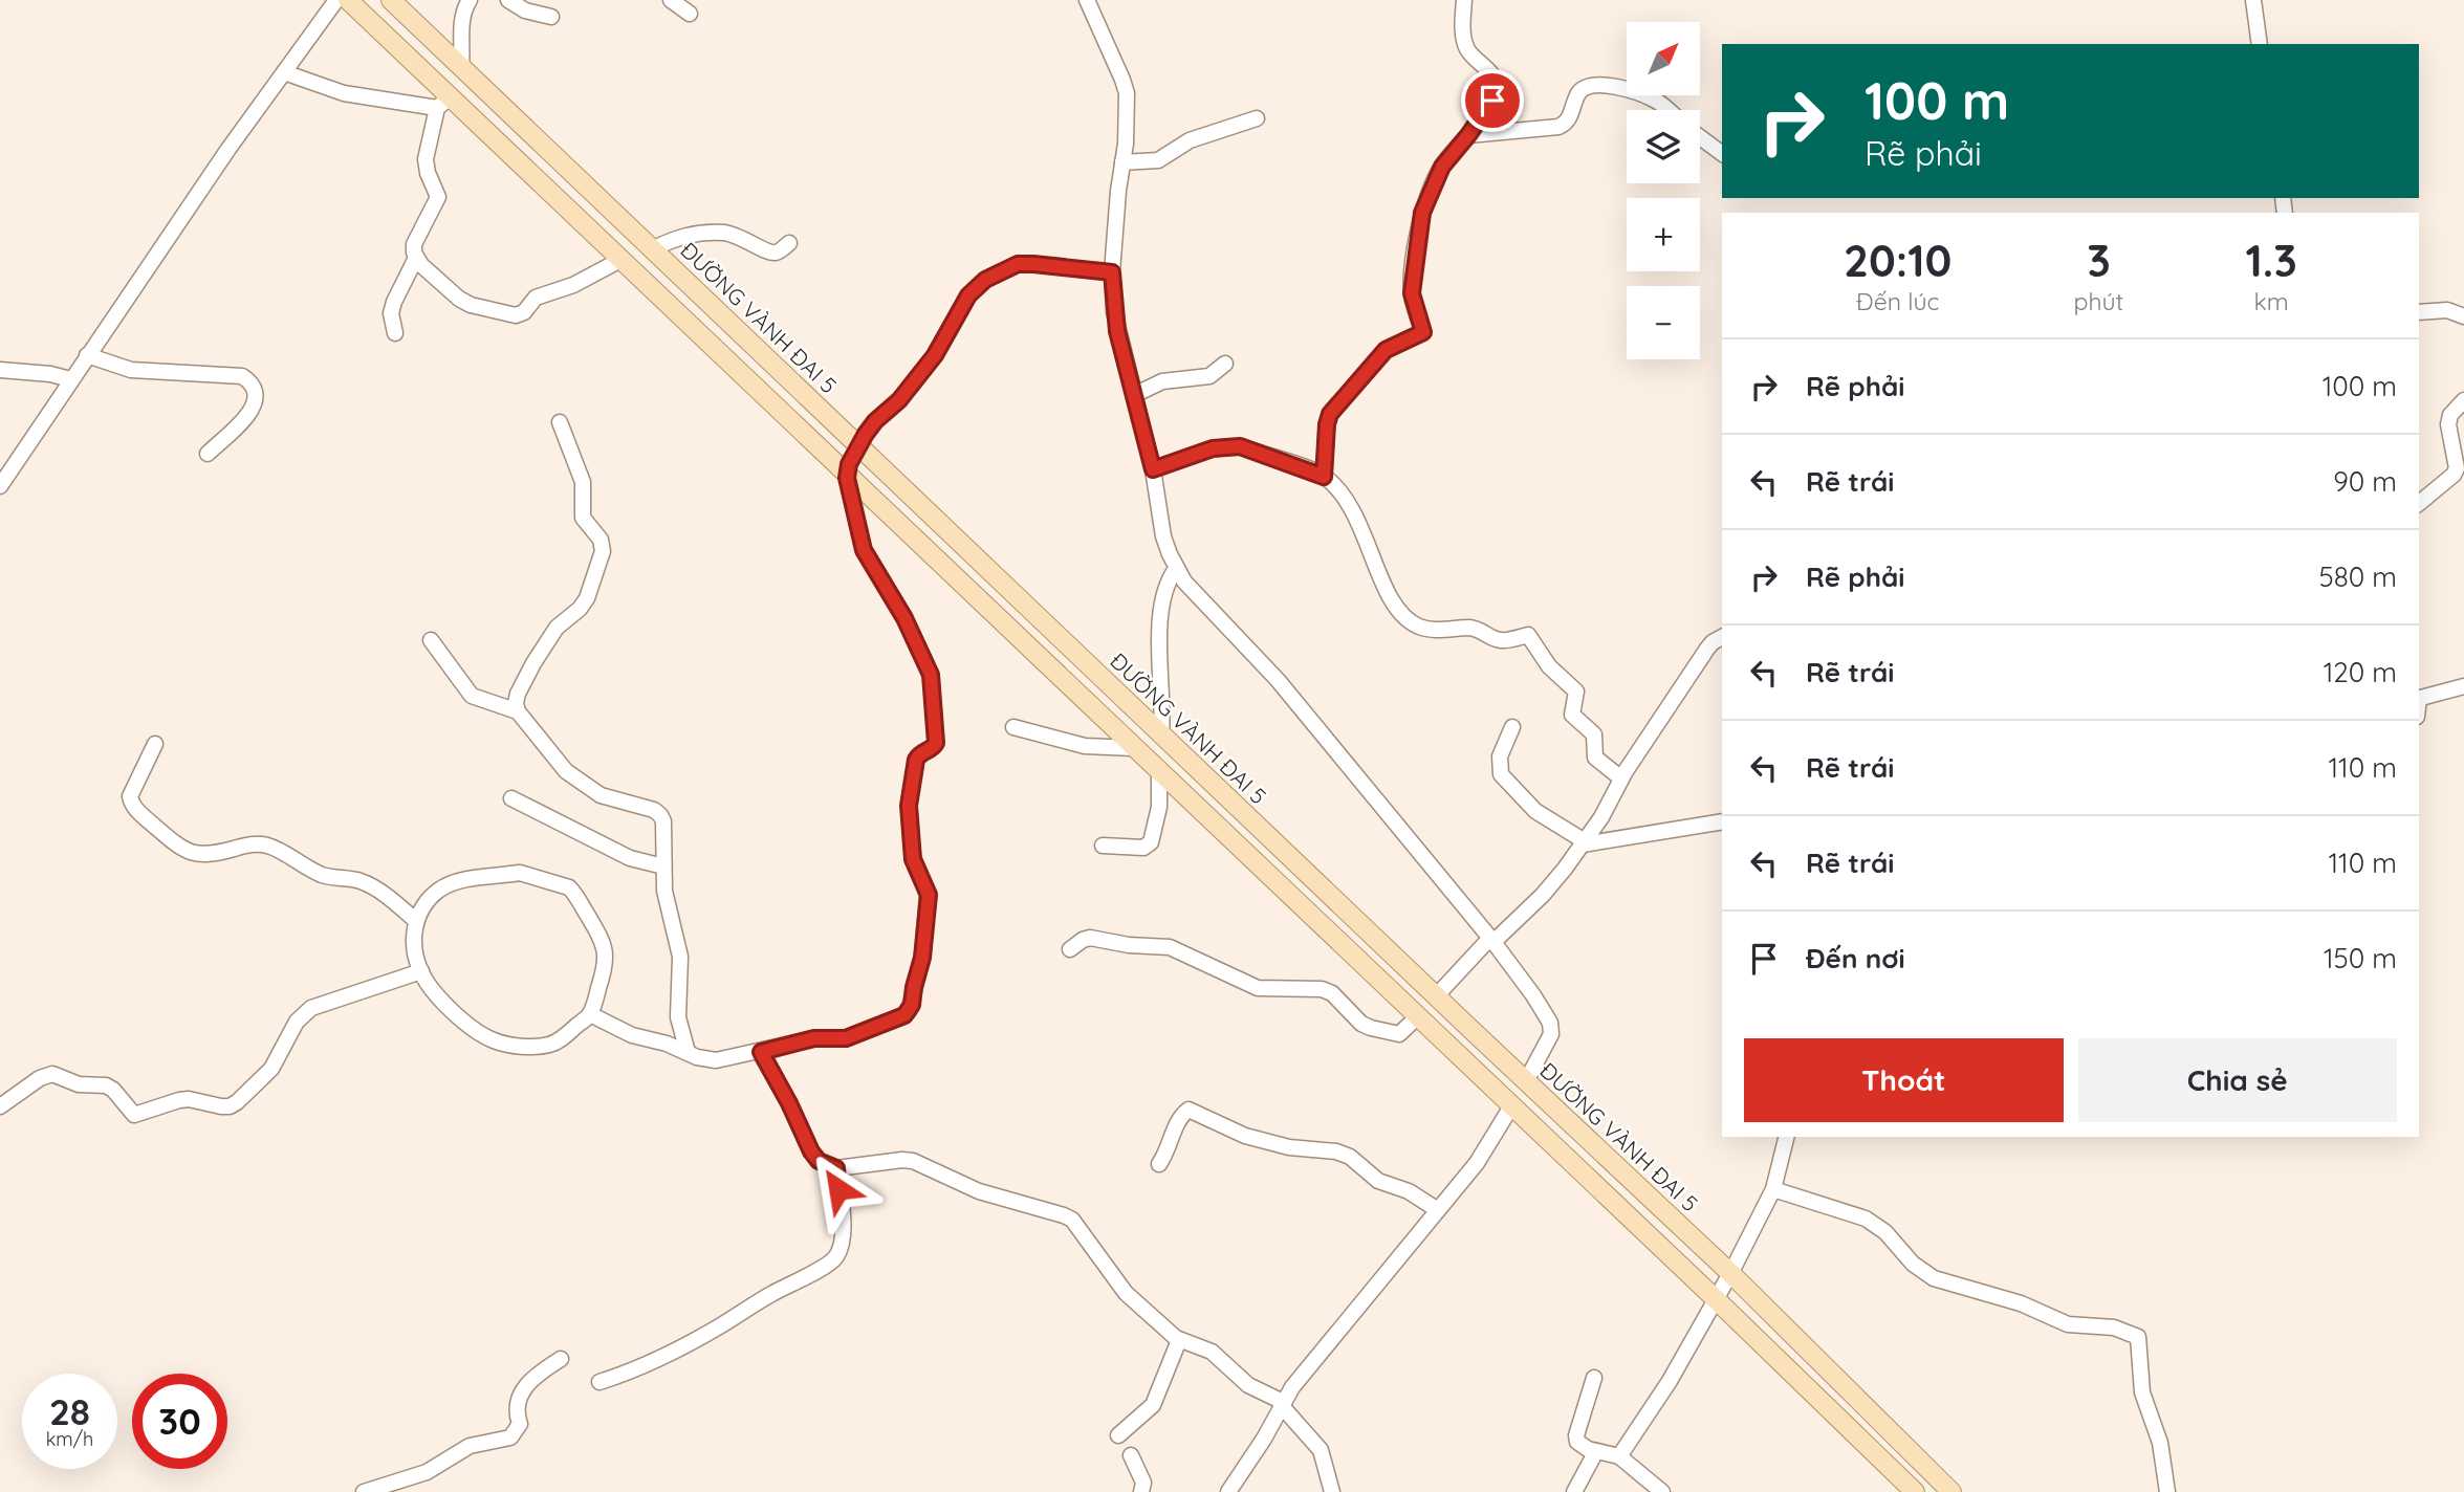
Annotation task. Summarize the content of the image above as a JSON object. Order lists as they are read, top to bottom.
{
  "streets": {
    "main road": ["ĐƯỜNG VÀNH ĐAI 5"]
  },
  "north": "top right",
  "page": {
    "map_buttons": ["+", "−"],
    "turn": ["100 m", "Rẽ phải"],
    "eta": [
      "20:10",
      "Đến lúc",
      "3",
      "phút",
      "1.3",
      "km"
    ],
    "list": [
      {
        "name": "Rẽ phải",
        "value": "100 m"
      },
      {
        "name": "Rẽ trái",
        "value": "90 m"
      },
      {
        "name": "Rẽ phải",
        "value": "580 m"
      },
      {
        "name": "Rẽ trái",
        "value": "120 m"
      },
      {
        "name": "Rẽ trái",
        "value": "110 m"
      },
      {
        "name": "Rẽ trái",
        "value": "110 m"
      },
      {
        "name": "Đến nơi",
        "value": "150 m"
      }
    ],
    "buttons": ["Thoát", "Chia sẻ"],
    "speed": "28 km/h",
    "limit": "30"
  }
}
